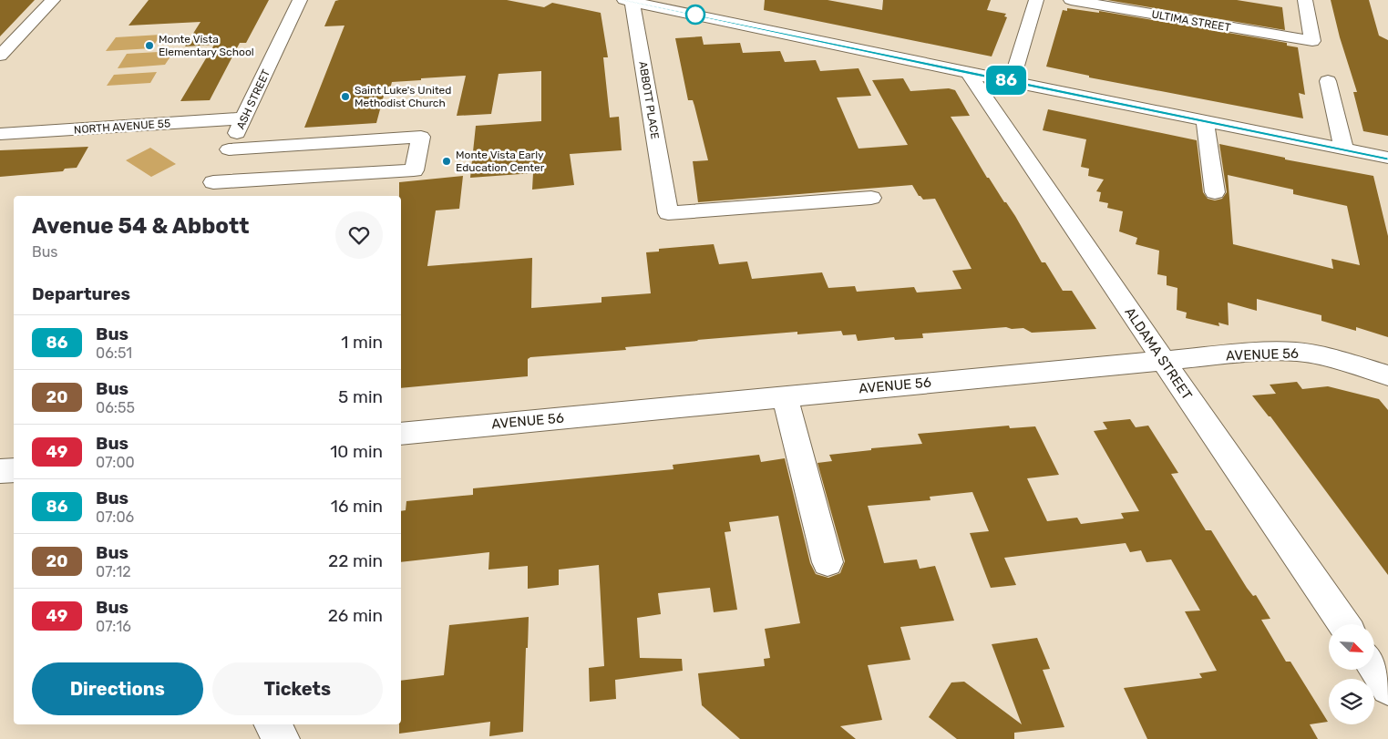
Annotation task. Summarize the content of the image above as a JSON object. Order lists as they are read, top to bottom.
{
  "streets": {
    "street": [
      "ULTIMA STREET",
      "ASH STREET",
      "ABBOTT PLACE",
      "NORTH AVENUE 55",
      "ALDAMA STREET",
      "AVENUE 56"
    ]
  },
  "crossings": [
    ["ASH STREET", "NORTH AVENUE 55"],
    ["ALDAMA STREET", "AVENUE 56"]
  ],
  "places": ["Monte Vista Elementary School", "Saint Luke's United Methodist Church", "Monte Vista Early Education Center"],
  "lines": ["bus line 86"],
  "north": "bottom right",
  "page": {
    "on_map": "86",
    "heading": [
      ["Avenue 54 & Abbott", "Bus"],
      "Departures"
    ],
    "list": [
      {
        "mark": "86",
        "name": "Bus",
        "note": "06:51",
        "value": "1 min"
      },
      {
        "mark": "20",
        "name": "Bus",
        "note": "06:55",
        "value": "5 min"
      },
      {
        "mark": "49",
        "name": "Bus",
        "note": "07:00",
        "value": "10 min"
      },
      {
        "mark": "86",
        "name": "Bus",
        "note": "07:06",
        "value": "16 min"
      },
      {
        "mark": "20",
        "name": "Bus",
        "note": "07:12",
        "value": "22 min"
      },
      {
        "mark": "49",
        "name": "Bus",
        "note": "07:16",
        "value": "26 min"
      }
    ],
    "buttons": ["Directions", "Tickets"]
  }
}
